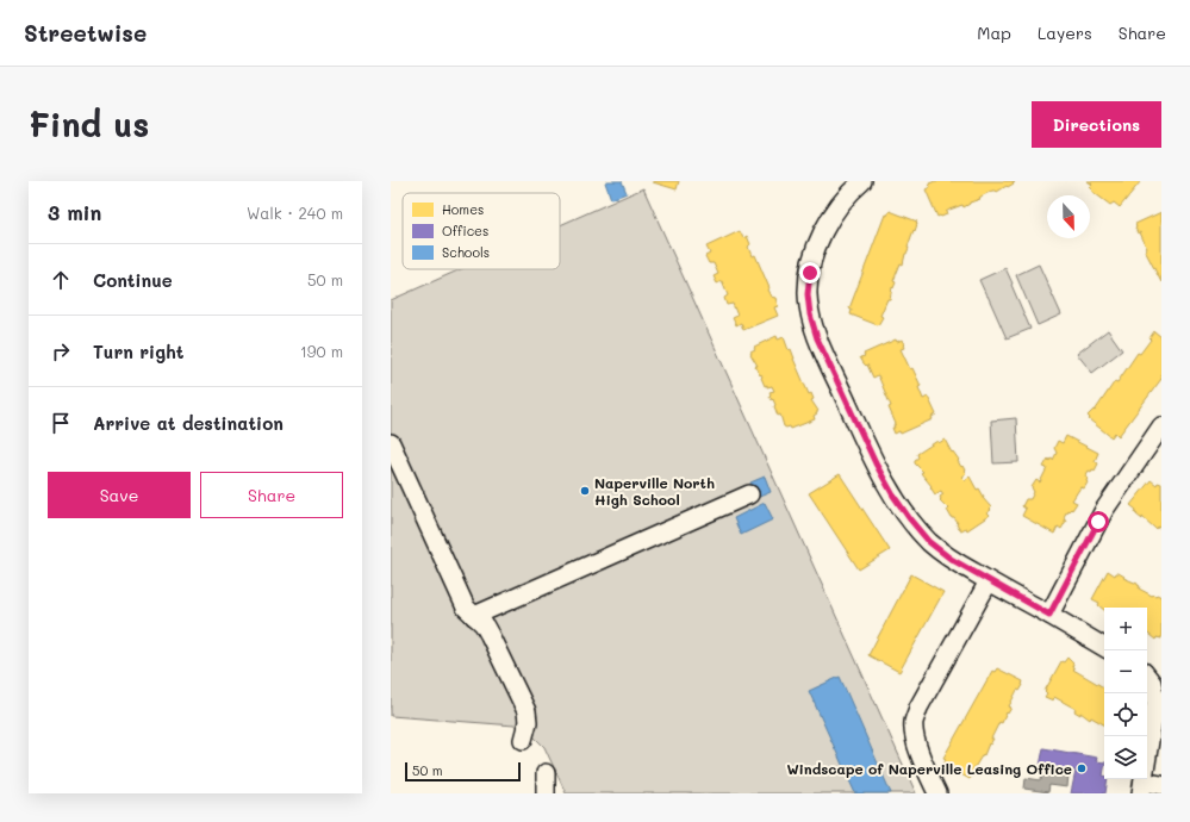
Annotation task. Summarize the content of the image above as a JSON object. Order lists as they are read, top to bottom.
{
  "places": ["Naperville North High School", "Windscape of Naperville Leasing Office"],
  "legend": ["Homes", "Offices", "Schools"],
  "scale_bar": "50 m",
  "north": "bottom",
  "page": {
    "header": "Streetwise",
    "nav": ["Map", "Layers", "Share"],
    "buttons": [
      "Directions",
      ["Save", "Share"]
    ],
    "title": "Find us",
    "heading": ["3 min", "Walk · 240 m"],
    "list": [
      ["Continue", "50 m"],
      ["Turn right", "190 m"],
      "Arrive at destination"
    ],
    "map_buttons": ["+", "−"],
    "scale": "50 m"
  }
}
